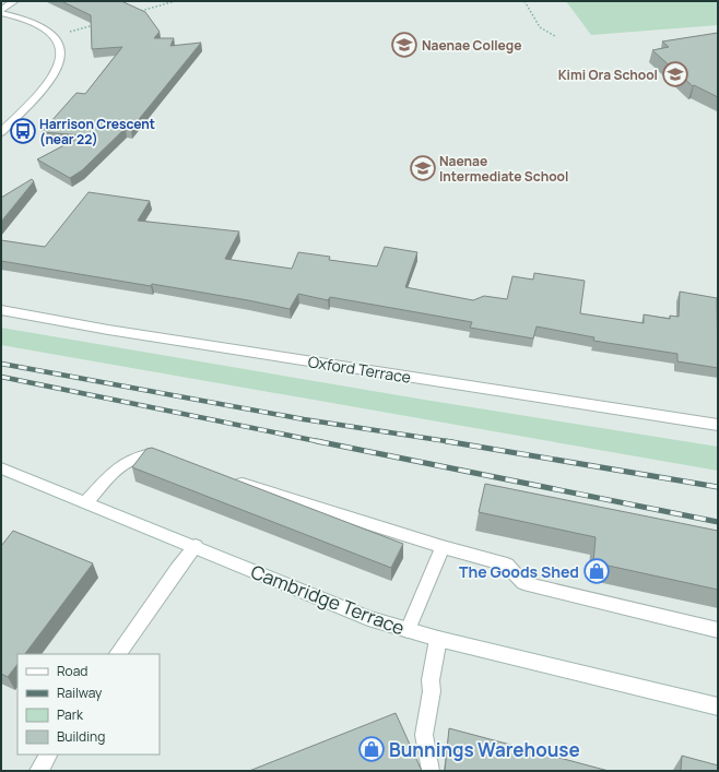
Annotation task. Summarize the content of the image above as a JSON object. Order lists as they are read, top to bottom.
{
  "streets": {
    "street": ["Oxford Terrace", "Cambridge Terrace"]
  },
  "places": {
    "school or university": ["Naenae College", "Kimi Ora School", "Naenae Intermediate School"],
    "bus stop": ["Harrison Crescent (near 22)"],
    "shop": ["The Goods Shed", "Bunnings Warehouse"]
  },
  "legend": [
    "Road",
    "Railway",
    "Park",
    "Building"
  ]
}
